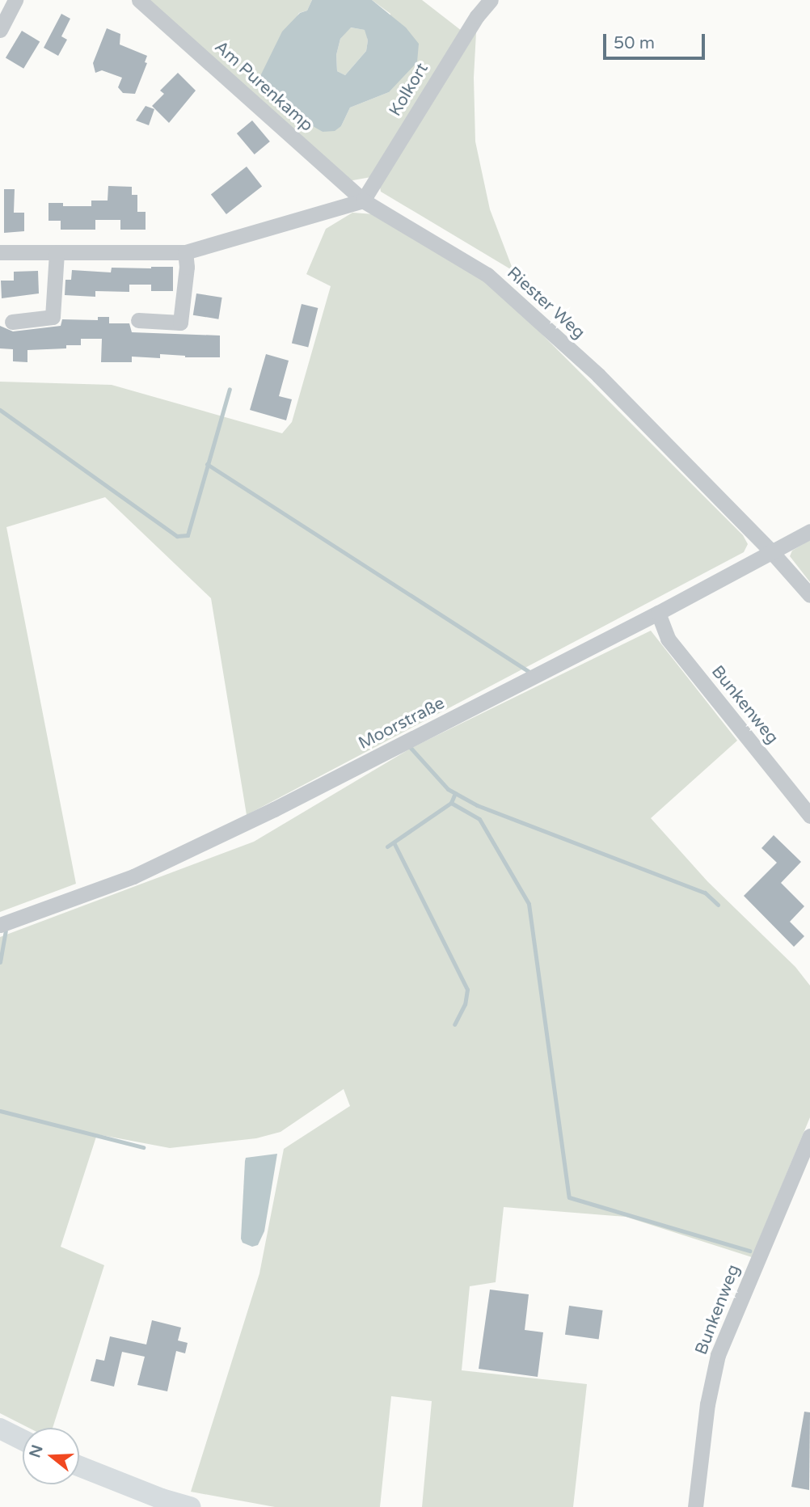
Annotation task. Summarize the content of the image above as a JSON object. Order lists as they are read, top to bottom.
{
  "streets": {
    "street": [
      "Am Purenkamp",
      "Kolkort",
      "Riester Weg",
      "Bunkenweg",
      "Moorstraße"
    ]
  },
  "crossings": [
    ["Am Purenkamp", "Kolkort"],
    ["Am Purenkamp", "Riester Weg"],
    ["Kolkort", "Riester Weg"],
    ["Riester Weg", "Moorstraße"],
    ["Bunkenweg", "Moorstraße"]
  ],
  "scale_bar": "50 m",
  "north": "left"
}
